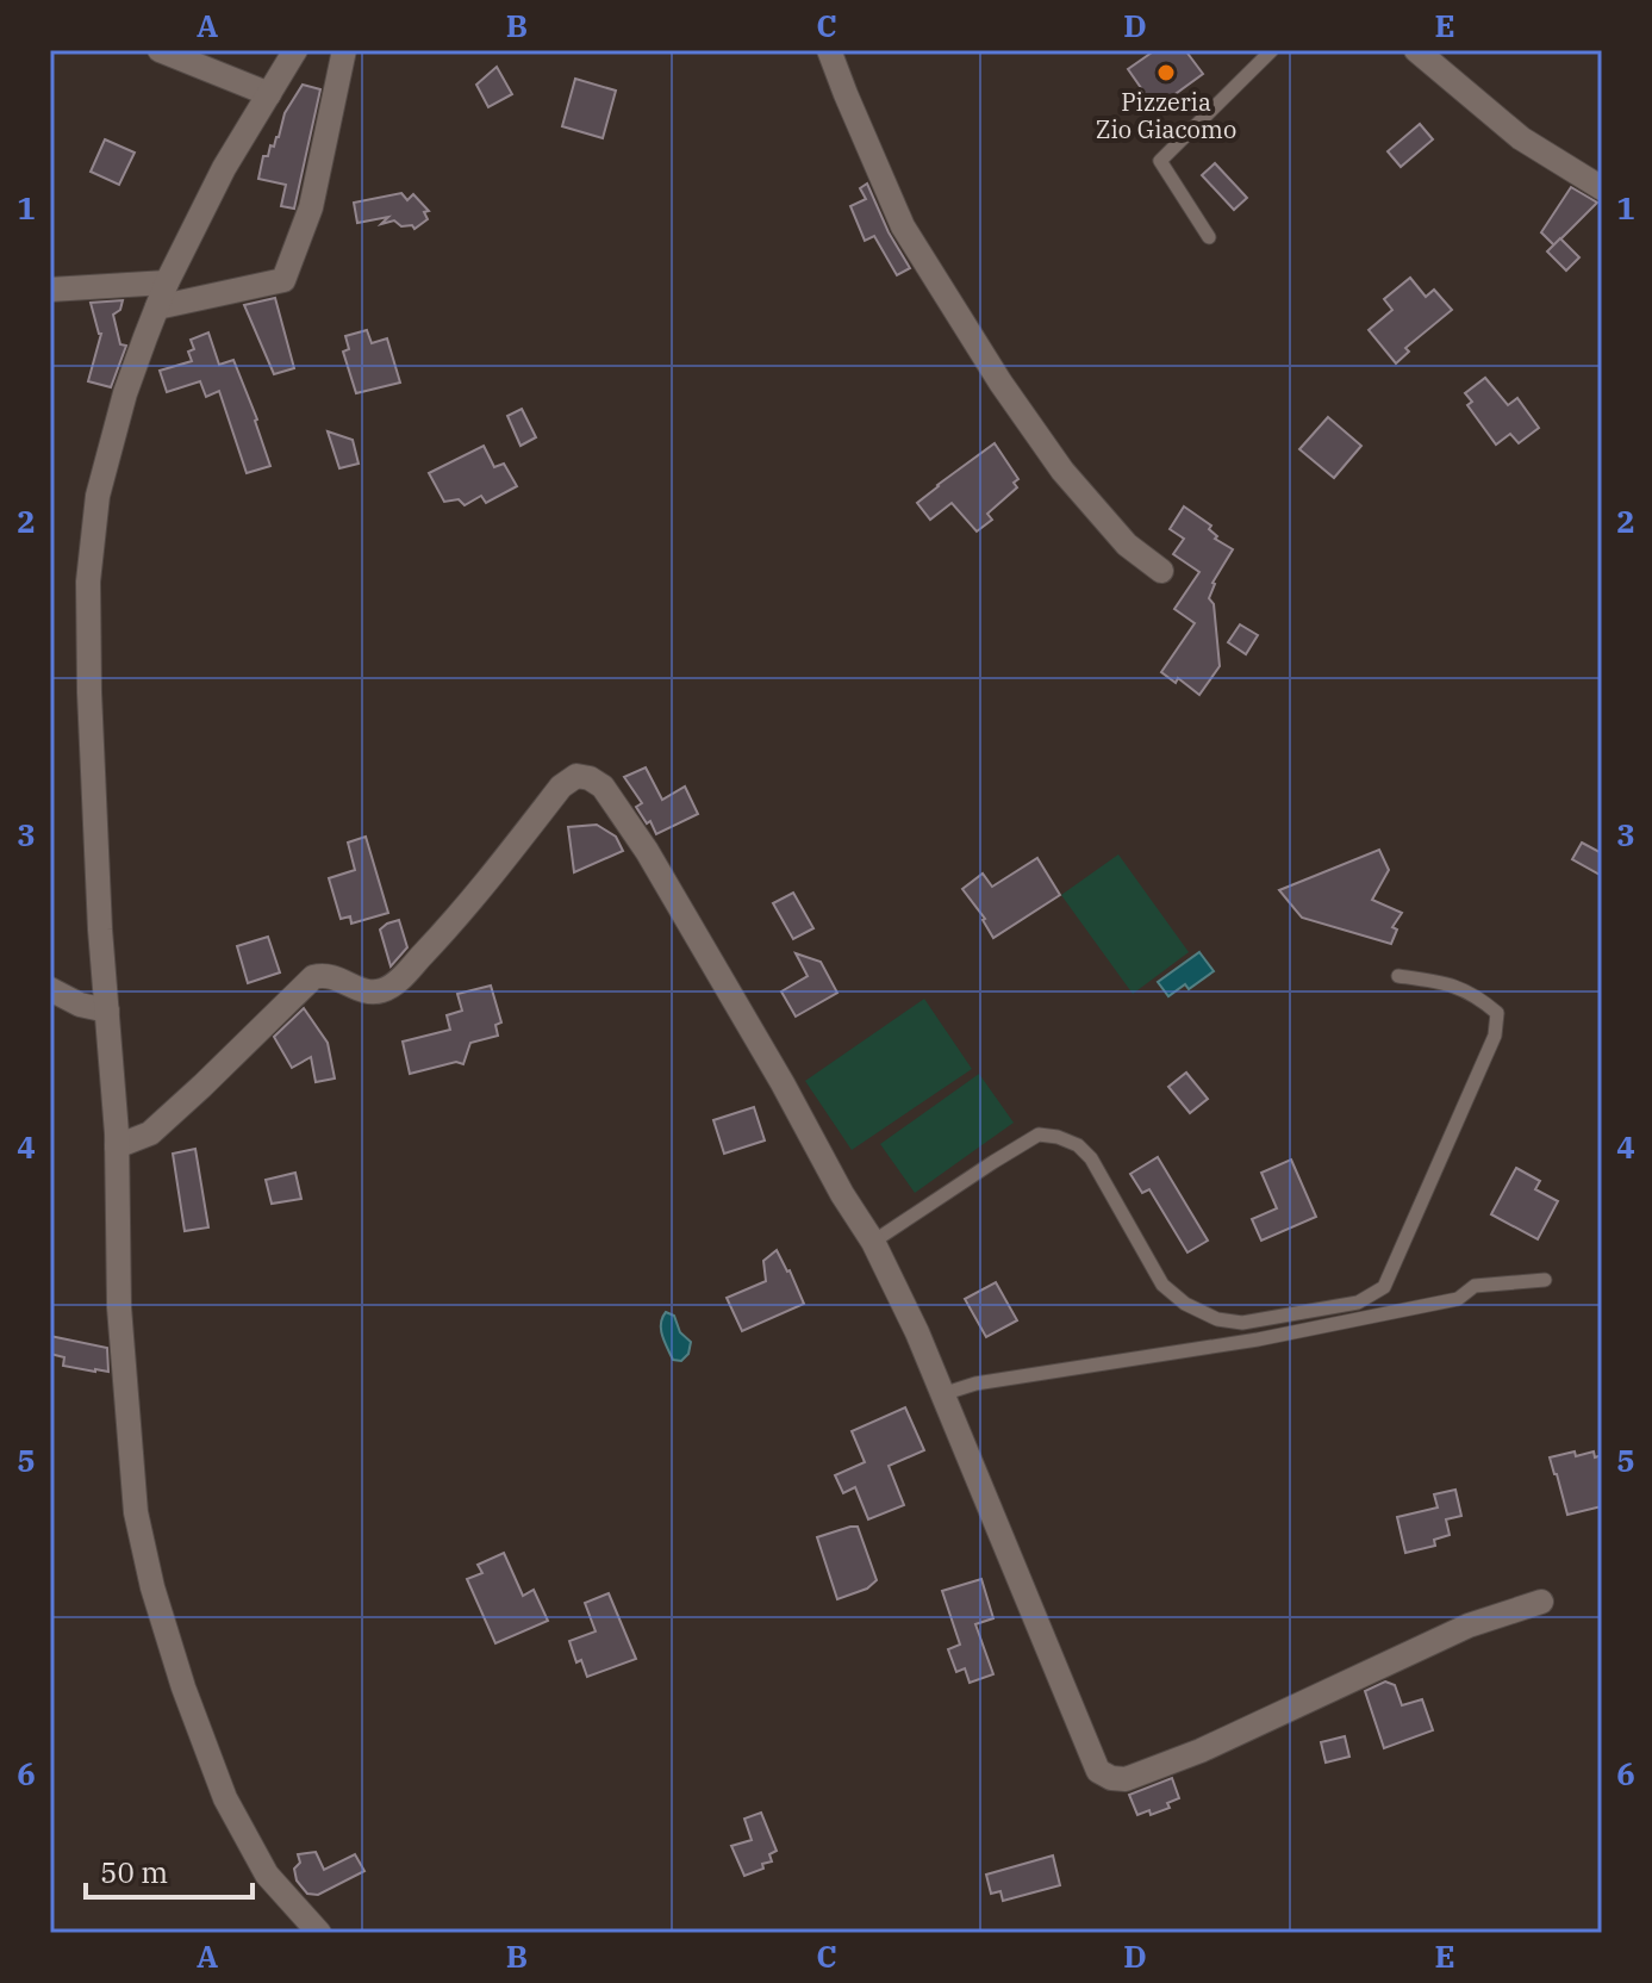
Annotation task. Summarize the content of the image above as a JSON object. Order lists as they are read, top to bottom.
{
  "places": ["Pizzeria Zio Giacomo"],
  "scale_bar": "50 m",
  "grid": {
    "columns": [
      "A",
      "B",
      "C",
      "D",
      "E"
    ],
    "rows": [
      "1",
      "2",
      "3",
      "4",
      "5",
      "6"
    ]
  }
}
